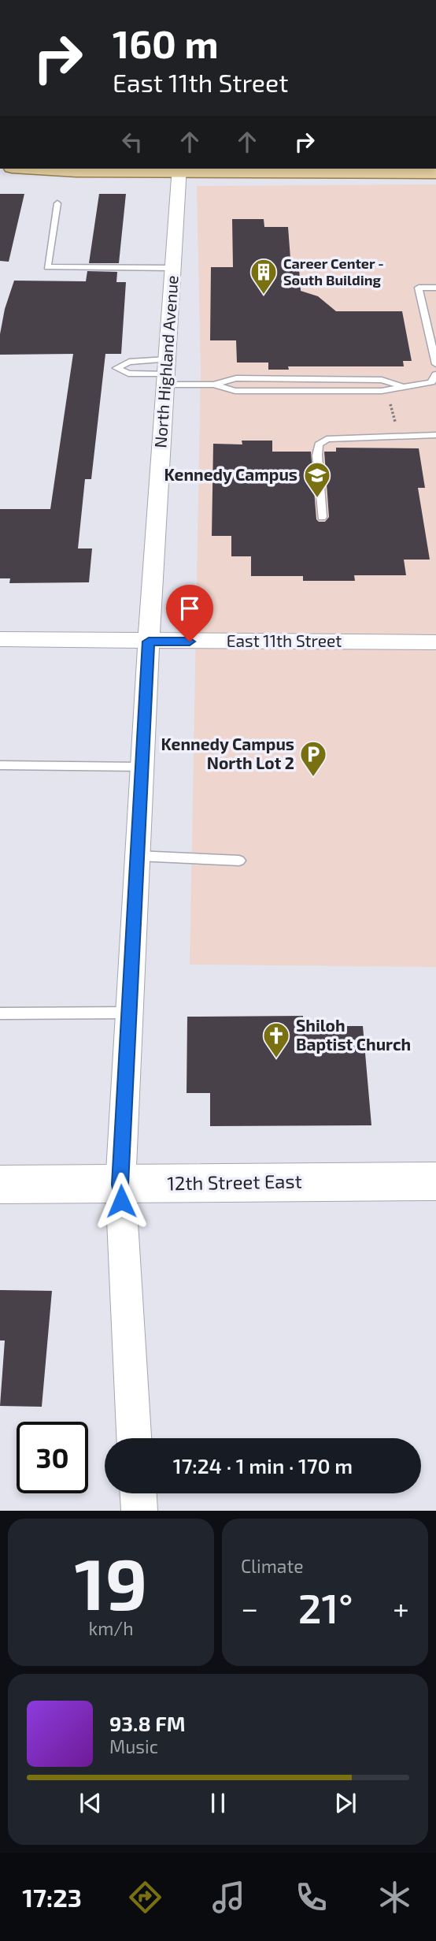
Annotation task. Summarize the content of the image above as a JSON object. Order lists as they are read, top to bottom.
{
  "streets": {
    "street": ["North Highland Avenue", "East 11th Street", "12th Street East"]
  },
  "crossings": [
    ["North Highland Avenue", "East 11th Street"],
    ["North Highland Avenue", "12th Street East"]
  ],
  "places": {
    "building": ["Career Center - South Building"],
    "school or university": ["Kennedy Campus"],
    "parking": ["Kennedy Campus North Lot 2"],
    "church": ["Shiloh Baptist Church"]
  },
  "page": {
    "turn": ["160 m", "East 11th Street"],
    "limit": "30",
    "trip": "17:24 · 1 min · 170 m",
    "tile": [
      ["19", "km/h"],
      "Climate"
    ],
    "heat": ["−", "21°", "+"],
    "song": ["93.8 FM", "Music"],
    "tabs": "17:23"
  }
}
